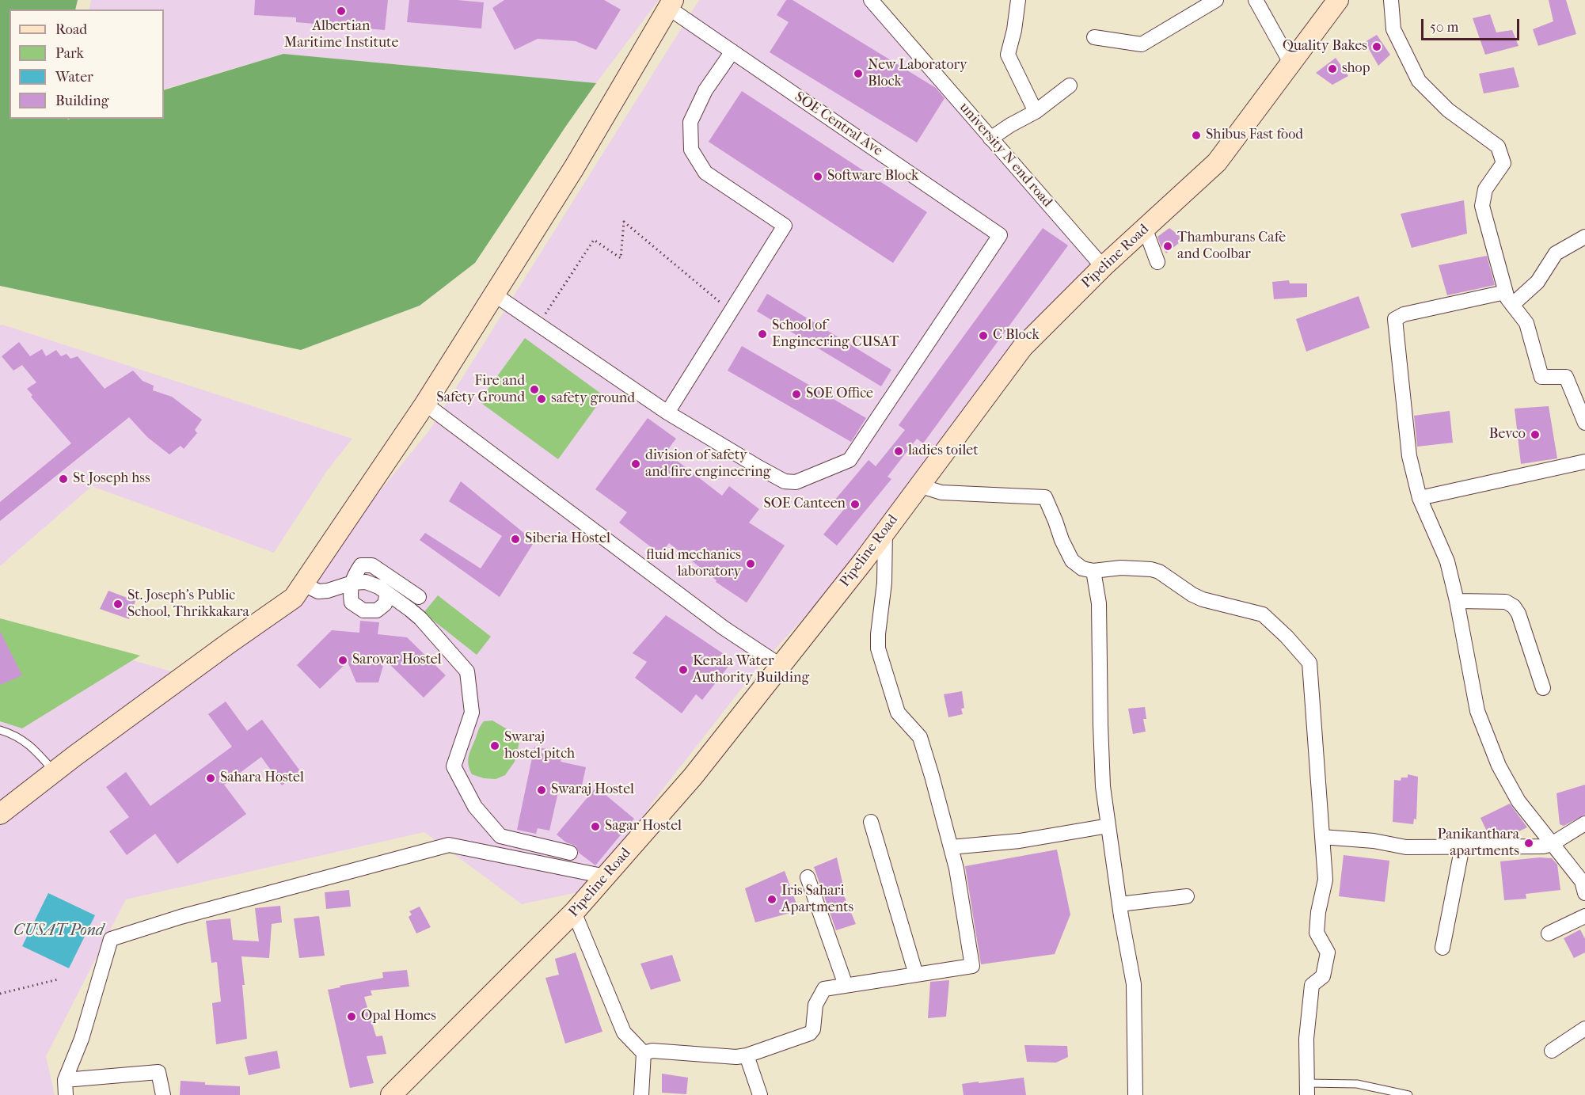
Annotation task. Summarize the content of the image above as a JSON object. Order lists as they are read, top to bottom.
{
  "streets": {
    "street": ["SOE Central Ave", "university N end road", "Pipeline Road"]
  },
  "crossings": [
    ["university N end road", "Pipeline Road"]
  ],
  "water": ["CUSAT Pond"],
  "places": [
    "Albertian Maritime Institute",
    "Quality Bakes",
    "shop",
    "New Laboratory Block",
    "Shibus Fast food",
    "Software Block",
    "Thamburans Cafe and Coolbar",
    "School of Engineering CUSAT",
    "C Block",
    "Fire and Safety Ground",
    "SOE Office",
    "safety ground",
    "Bevco",
    "ladies toilet",
    "division of safety and fire engineering",
    "St Joseph hss",
    "SOE Canteen",
    "Siberia Hostel",
    "fluid mechanics laboratory",
    "St. Joseph's Public School, Thrikkakara",
    "Sarovar Hostel",
    "Kerala Water Authority Building",
    "Swaraj hostel pitch",
    "Sahara Hostel",
    "Swaraj Hostel",
    "Sagar Hostel",
    "Panikanthara apartments",
    "Iris Sahari Apartments",
    "Opal Homes"
  ],
  "legend": [
    "Road",
    "Park",
    "Water",
    "Building"
  ],
  "scale_bar": "50 m"
}
